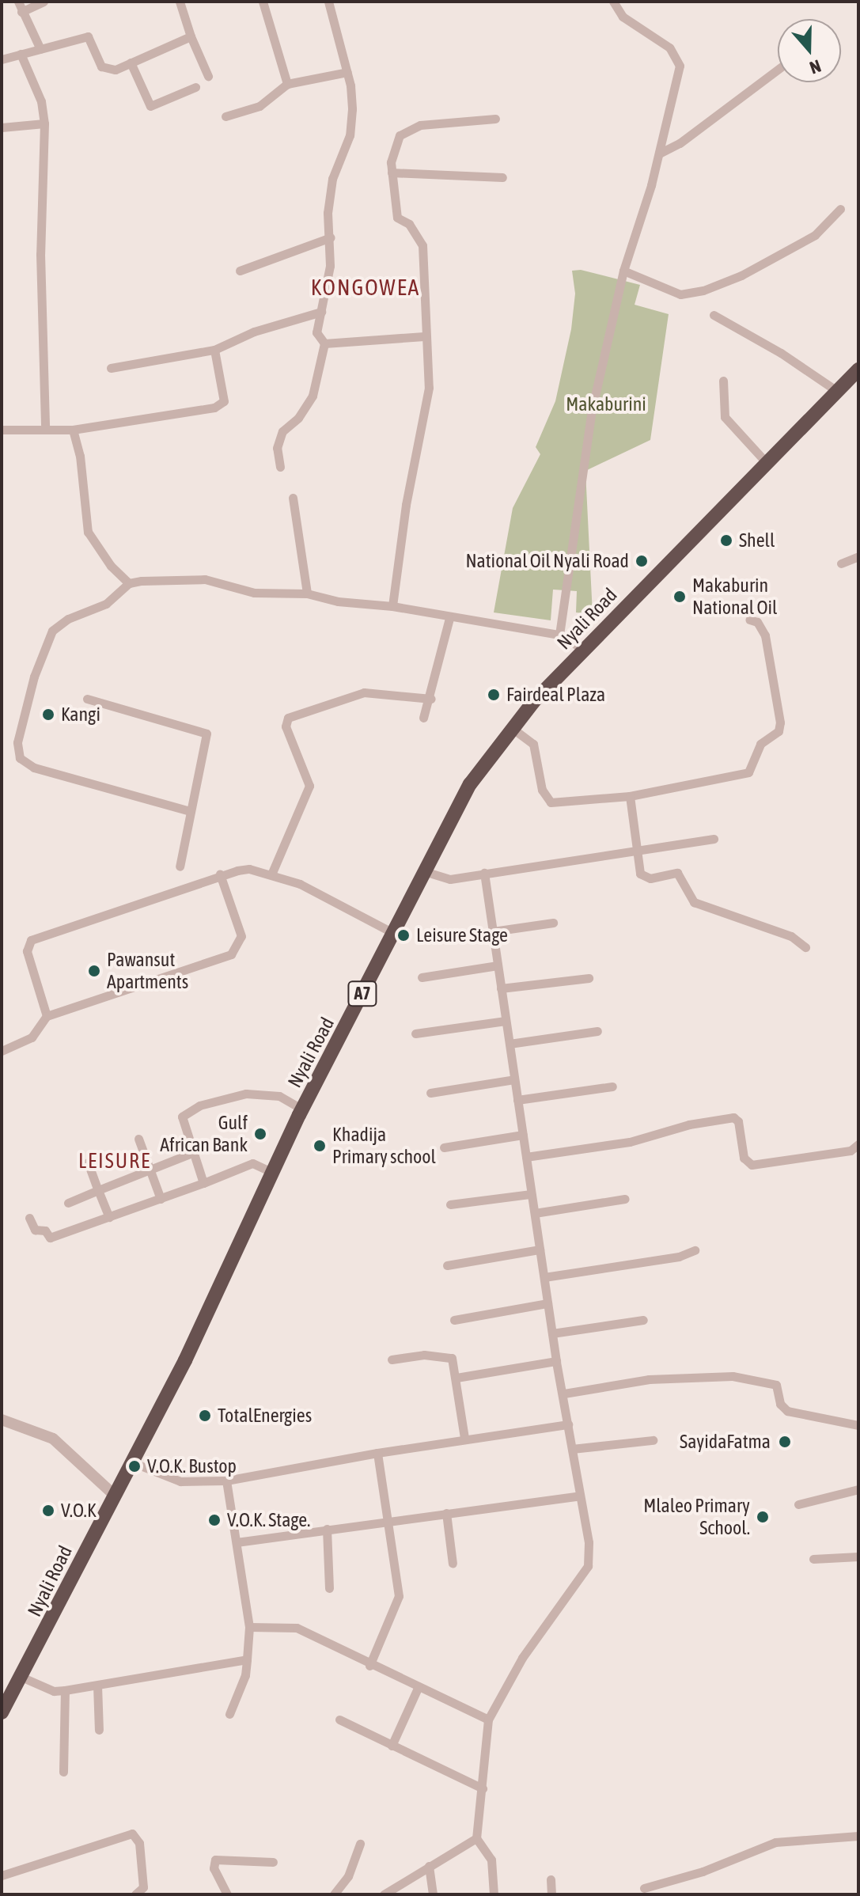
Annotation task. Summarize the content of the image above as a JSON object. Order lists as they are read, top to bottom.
{
  "streets": {
    "highway": ["Nyali Road", "A7"]
  },
  "districts": ["KONGOWEA", "LEISURE"],
  "parks": ["Makaburini"],
  "places": [
    "Shell",
    "National Oil Nyali Road",
    "Makaburin National Oil",
    "Fairdeal Plaza",
    "Kangi",
    "Leisure Stage",
    "Pawansut Apartments",
    "Gulf African Bank",
    "Khadija Primary school",
    "TotalEnergies",
    "SayidaFatma",
    "V.O.K. Bustop",
    "V.O.K",
    "Mlaleo Primary School.",
    "V.O.K. Stage."
  ],
  "north": "bottom"
}
